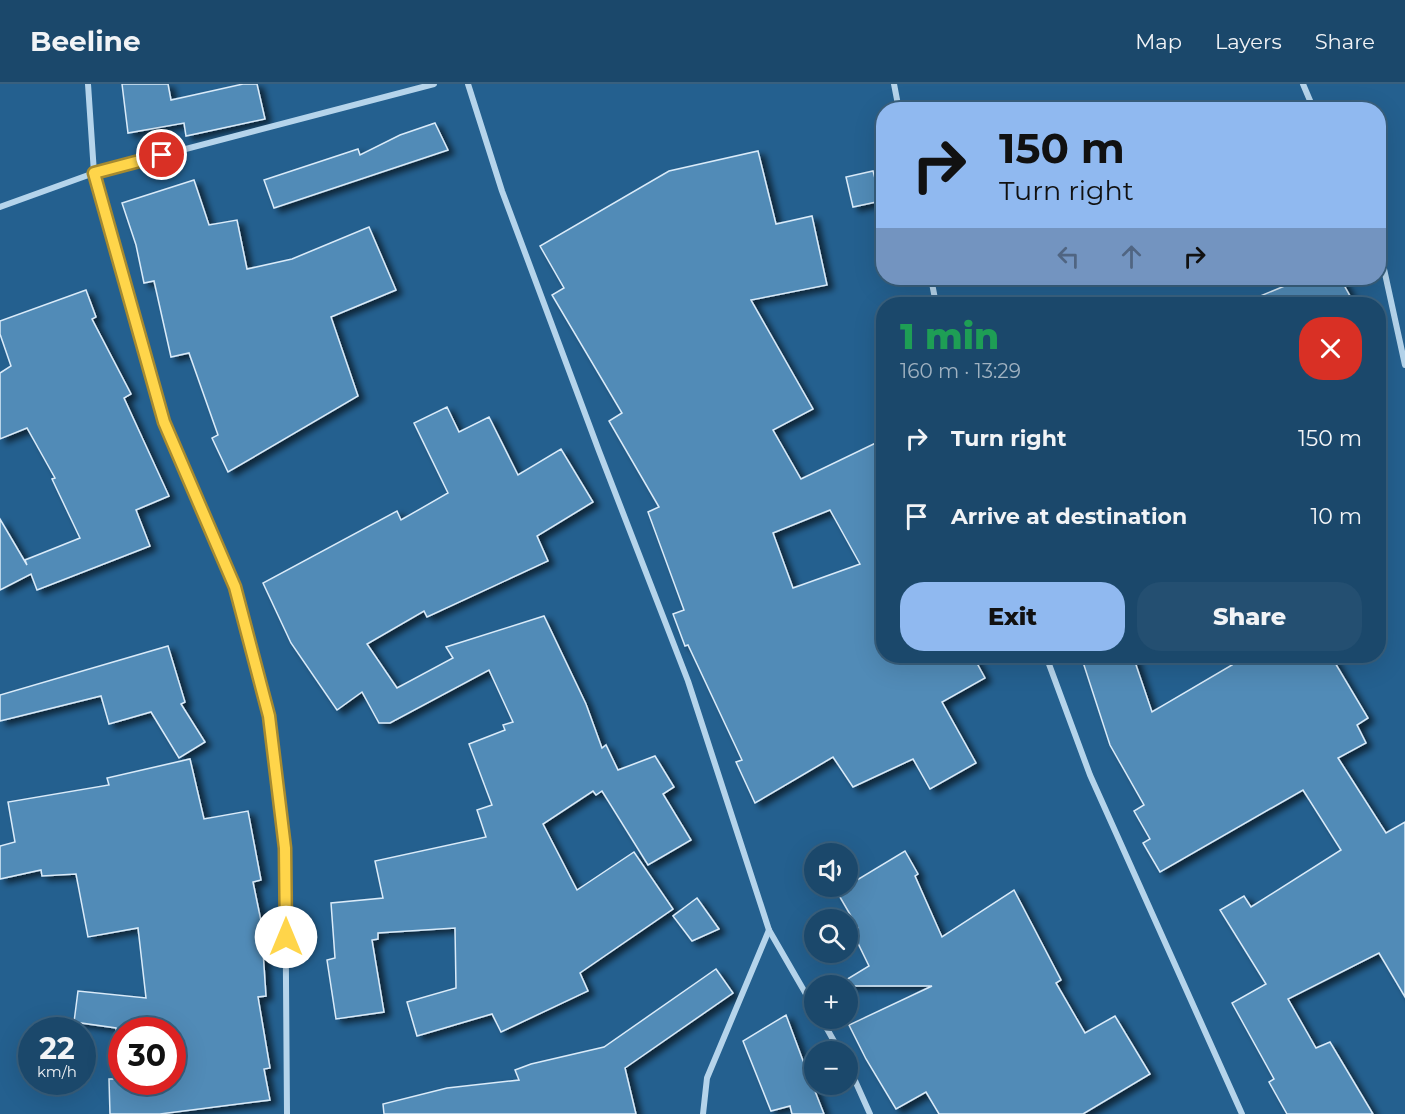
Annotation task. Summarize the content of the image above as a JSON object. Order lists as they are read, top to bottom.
{
  "page": {
    "header": "Beeline",
    "nav": ["Map", "Layers", "Share"],
    "turn": ["150 m", "Turn right"],
    "heading": ["1 min", "160 m · 13:29"],
    "list": [
      {
        "name": "Turn right",
        "value": "150 m"
      },
      {
        "name": "Arrive at destination",
        "value": "10 m"
      }
    ],
    "buttons": ["Exit", "Share"],
    "map_buttons": ["+", "−"],
    "speed": "22 km/h",
    "limit": "30"
  }
}
